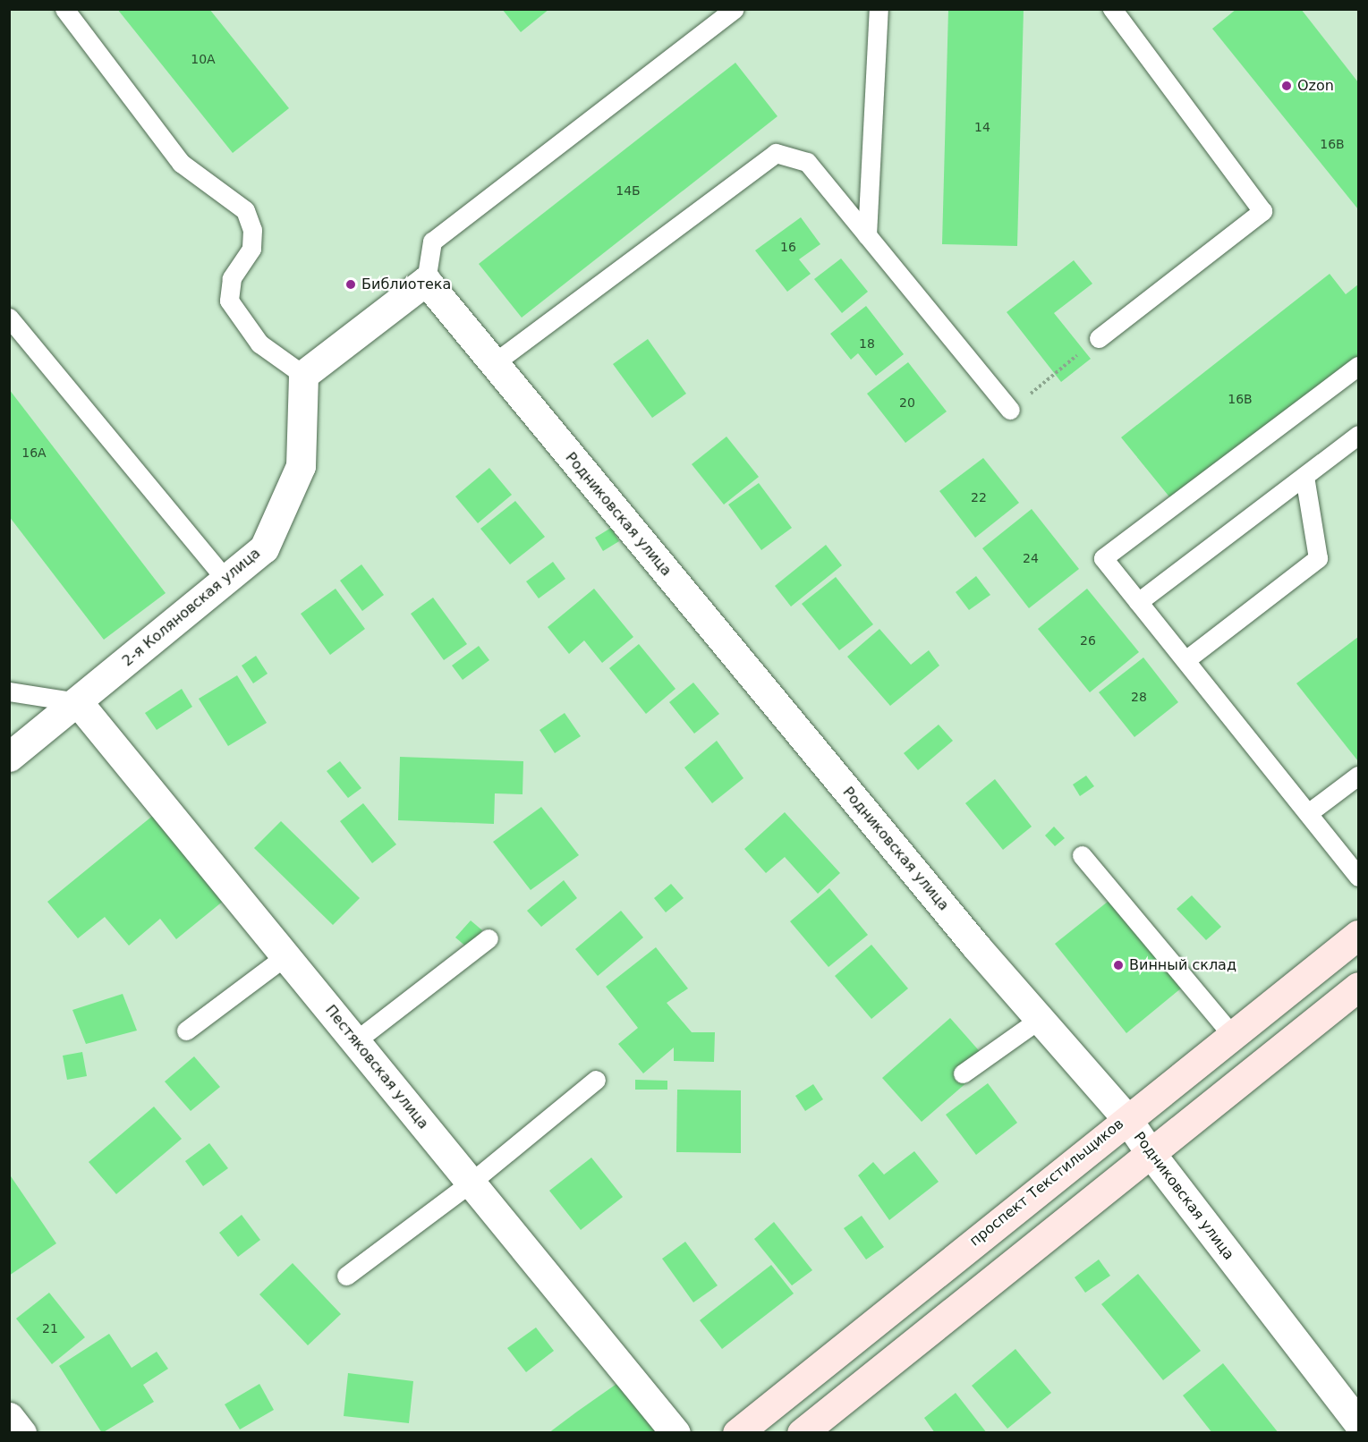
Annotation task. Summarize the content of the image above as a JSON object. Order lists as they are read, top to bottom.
{
  "streets": {
    "main road": ["проспект Текстильщиков"],
    "street": ["Родниковская улица", "2-я Коляновская улица", "Пестяковская улица"]
  },
  "crossings": [
    ["Родниковская улица", "проспект Текстильщиков"],
    ["2-я Коляновская улица", "Пестяковская улица"]
  ],
  "places": ["Ozon", "Библиотека", "Винный склад"],
  "house_numbers": [
    "10А",
    "14",
    "16В",
    "14Б",
    "16",
    "18",
    "16В",
    "20",
    "16А",
    "22",
    "24",
    "26",
    "28",
    "21"
  ]
}
